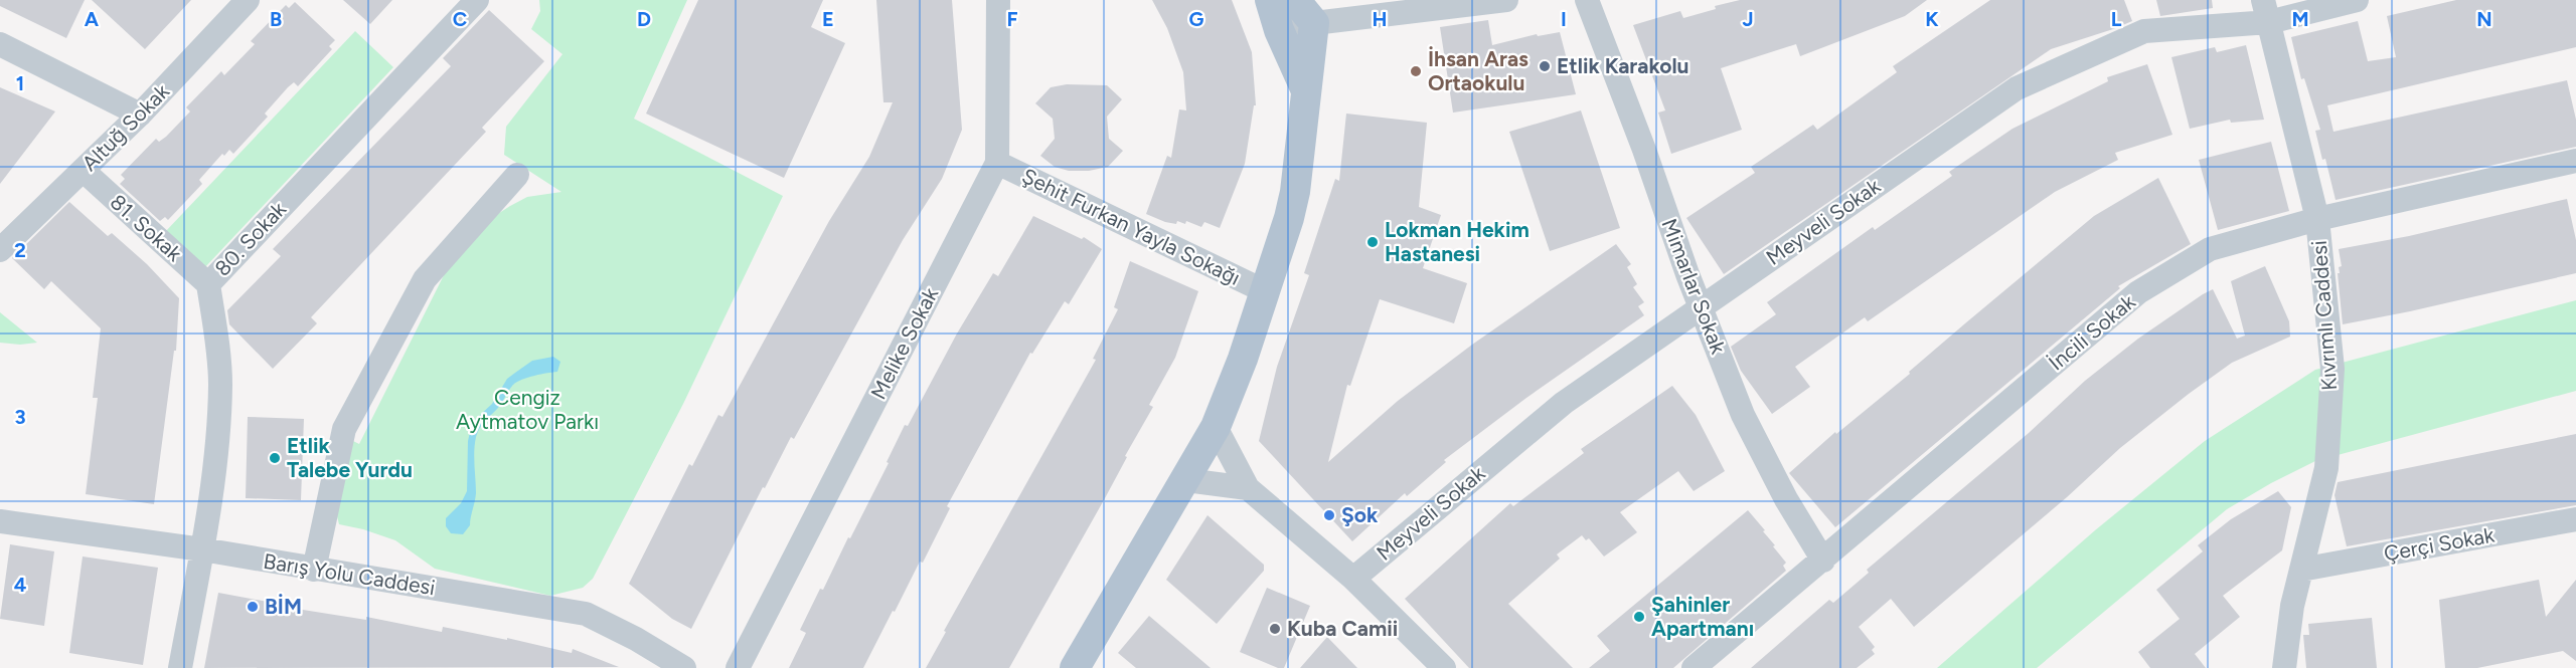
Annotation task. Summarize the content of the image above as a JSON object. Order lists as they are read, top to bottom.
{
  "streets": {
    "street": [
      "Altuğ Sokak",
      "Meyveli Sokak",
      "Şehit Furkan Yayla Sokağı",
      "81. Sokak",
      "80. Sokak",
      "Mimarlar Sokak",
      "Kıvrımlı Caddesi",
      "İncili Sokak",
      "Melike Sokak",
      "Çerçi Sokak",
      "Barış Yolu Caddesi"
    ]
  },
  "crossings": [
    ["Altuğ Sokak", "81. Sokak"],
    ["Meyveli Sokak", "Mimarlar Sokak"],
    ["Meyveli Sokak", "Kıvrımlı Caddesi"],
    ["Şehit Furkan Yayla Sokağı", "Melike Sokak"],
    ["81. Sokak", "80. Sokak"],
    ["80. Sokak", "Barış Yolu Caddesi"],
    ["Mimarlar Sokak", "İncili Sokak"],
    ["Kıvrımlı Caddesi", "İncili Sokak"],
    ["Kıvrımlı Caddesi", "Çerçi Sokak"]
  ],
  "parks": ["Cengiz Aytmatov Parkı"],
  "places": [
    "Etlik Karakolu",
    "İhsan Aras Ortaokulu",
    "Lokman Hekim Hastanesi",
    "Etlik Talebe Yurdu",
    "Şok",
    "BİM",
    "Şahinler Apartmanı",
    "Kuba Camii"
  ],
  "grid": {
    "columns": [
      "A",
      "B",
      "C",
      "D",
      "E",
      "F",
      "G",
      "H",
      "I",
      "J",
      "K",
      "L",
      "M",
      "N"
    ],
    "rows": [
      "1",
      "2",
      "3",
      "4"
    ]
  }
}
